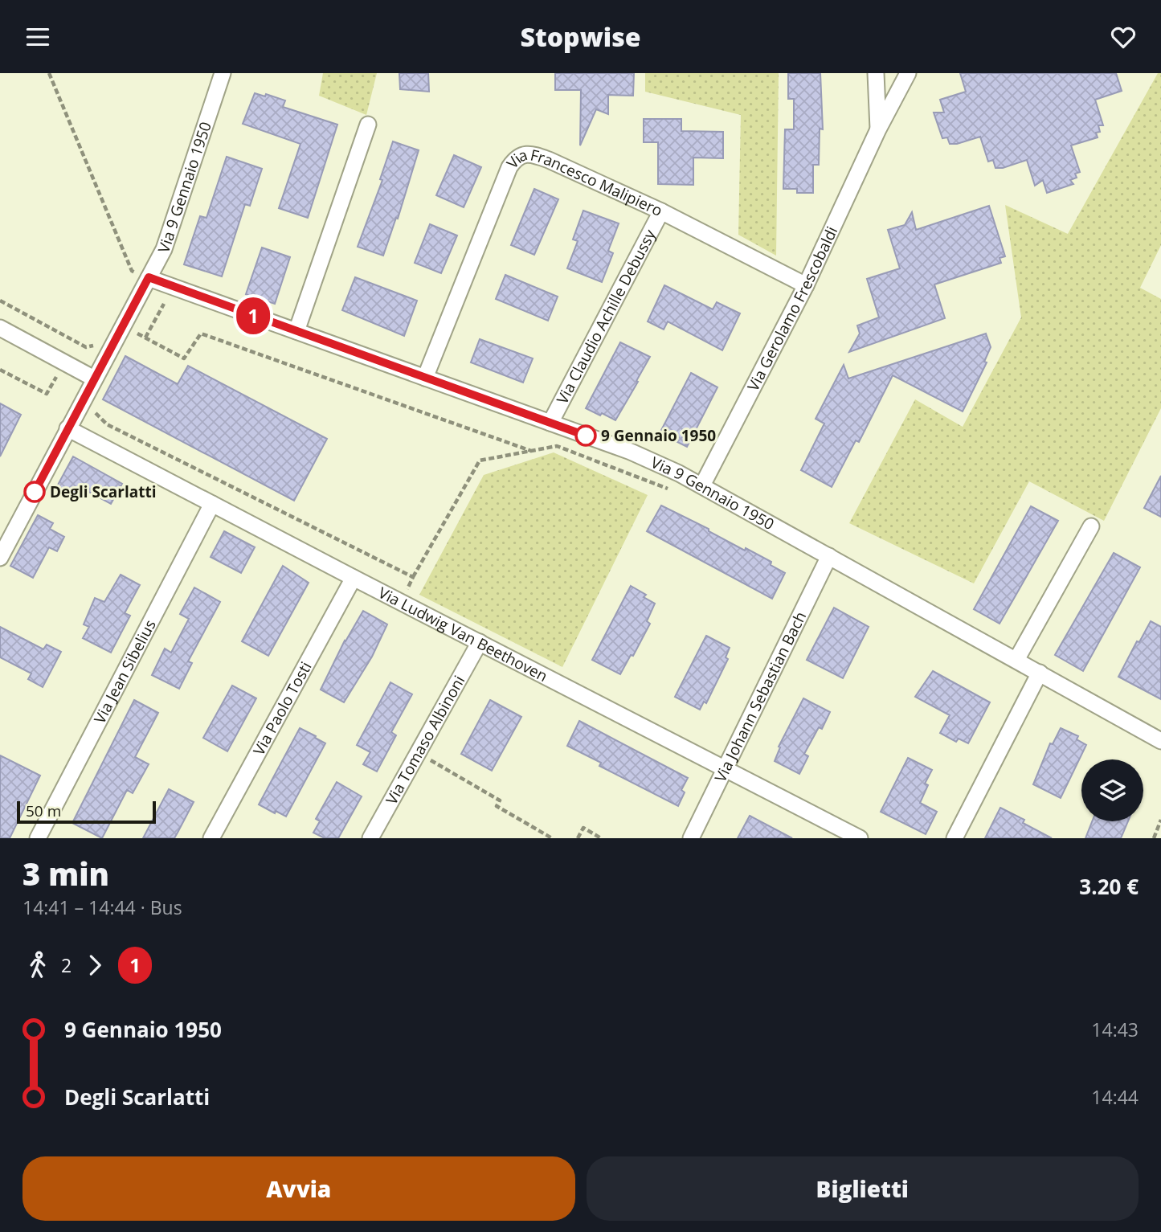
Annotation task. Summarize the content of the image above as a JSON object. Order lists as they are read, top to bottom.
{
  "streets": {
    "street": [
      "Via 9 Gennaio 1950",
      "Via Francesco Malipiero",
      "Via Gerolamo Frescobaldi",
      "Via Claudio Achille Debussy",
      "Via Ludwig Van Beethoven",
      "Via Jean Sibelius",
      "Via Johann Sebastian Bach",
      "Via Paolo Tosti",
      "Via Tomaso Albinoni"
    ]
  },
  "crossings": [
    ["Via 9 Gennaio 1950", "Via Francesco Malipiero"],
    ["Via 9 Gennaio 1950", "Via Gerolamo Frescobaldi"],
    ["Via 9 Gennaio 1950", "Via Claudio Achille Debussy"],
    ["Via 9 Gennaio 1950", "Via Johann Sebastian Bach"],
    ["Via Francesco Malipiero", "Via Gerolamo Frescobaldi"],
    ["Via Francesco Malipiero", "Via Claudio Achille Debussy"],
    ["Via Ludwig Van Beethoven", "Via Jean Sibelius"],
    ["Via Ludwig Van Beethoven", "Via Johann Sebastian Bach"],
    ["Via Ludwig Van Beethoven", "Via Paolo Tosti"],
    ["Via Ludwig Van Beethoven", "Via Tomaso Albinoni"]
  ],
  "places": ["9 Gennaio 1950", "Degli Scarlatti"],
  "lines": ["bus line 1"],
  "scale_bar": "50 m",
  "page": {
    "header": "Stopwise",
    "on_map": "1",
    "scale": "50 m",
    "heading": ["3 min", "14:41 – 14:44 · Bus", "3.20 €"],
    "legs": ["2", "1"],
    "list": [
      {
        "name": "9 Gennaio 1950",
        "value": "14:43"
      },
      {
        "name": "Degli Scarlatti",
        "value": "14:44"
      }
    ],
    "buttons": ["Avvia", "Biglietti"]
  }
}
